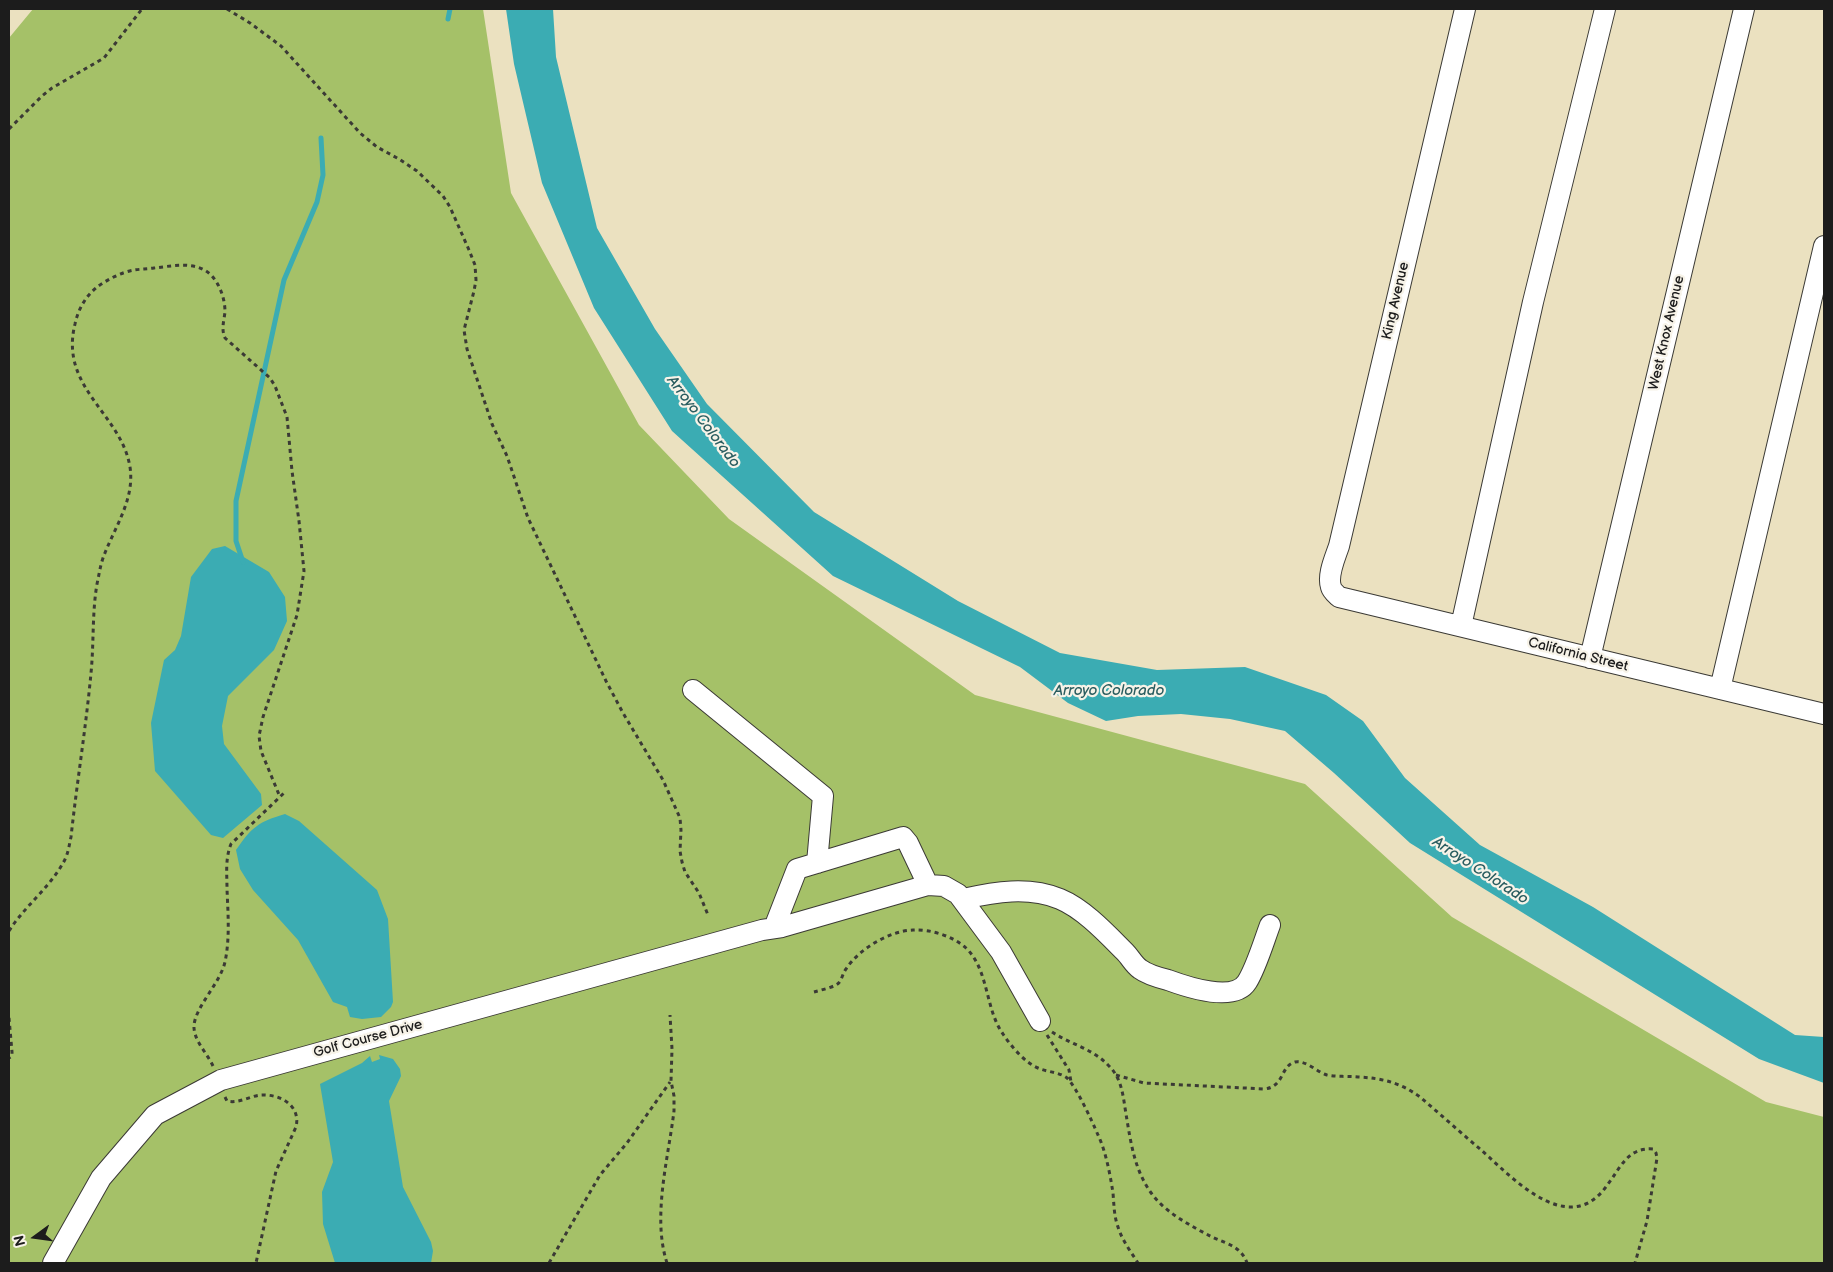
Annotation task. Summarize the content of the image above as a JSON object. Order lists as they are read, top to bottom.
{
  "streets": {
    "street": [
      "King Avenue",
      "West Knox Avenue",
      "California Street",
      "Golf Course Drive"
    ]
  },
  "crossings": [
    ["King Avenue", "California Street"],
    ["West Knox Avenue", "California Street"]
  ],
  "water": ["Arroyo Colorado"],
  "north": "left"
}
